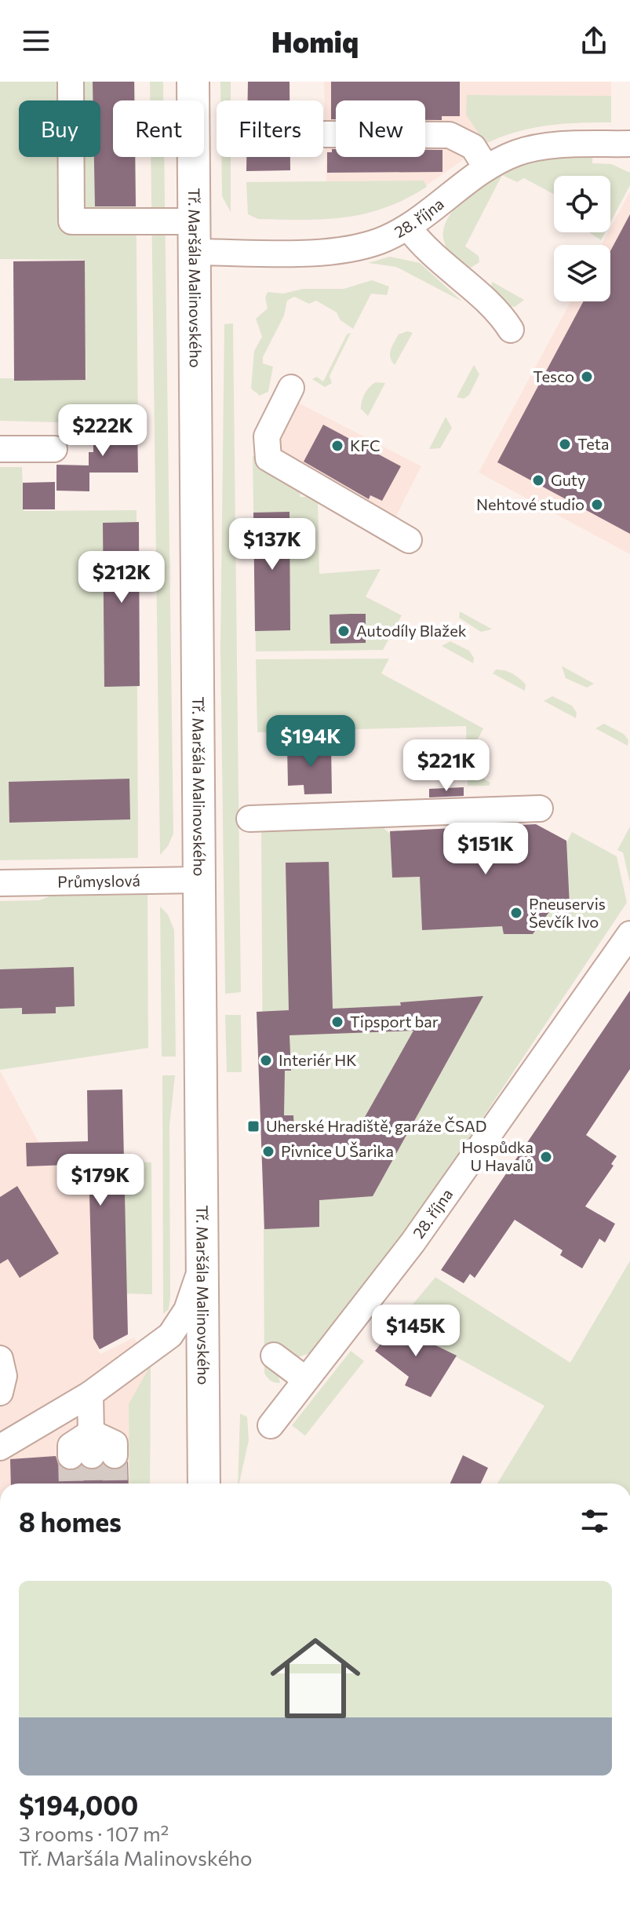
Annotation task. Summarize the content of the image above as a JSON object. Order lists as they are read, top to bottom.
{
  "streets": {
    "main road": ["Tř. Maršála Malinovského"],
    "street": ["28. října", "Průmyslová"]
  },
  "crossings": [
    ["28. října", "Tř. Maršála Malinovského"],
    ["Tř. Maršála Malinovského", "Průmyslová"]
  ],
  "places": {
    "other": [
      "Tesco",
      "Teta",
      "KFC",
      "Guty",
      "Nehtové studio",
      "Autodíly Blažek",
      "Pneuservis Ševčík Ivo",
      "Tipsport bar",
      "Interiér HK",
      "Pivnice U Šarika",
      "Hospůdka U Havalů"
    ],
    "transit": ["Uherské Hradiště, garáže ČSAD"]
  },
  "page": {
    "header": "Homiq",
    "chip": [
      "Buy",
      "Rent",
      "Filters",
      "New"
    ],
    "price": [
      "$222K",
      "$137K",
      "$212K",
      "$194K",
      "$221K",
      "$151K",
      "$179K",
      "$145K"
    ],
    "heading": "8 homes",
    "list": [
      {
        "name": "$194,000",
        "note": "3 rooms · 107 m² · Tř. Maršála Malinovského"
      }
    ]
  }
}
